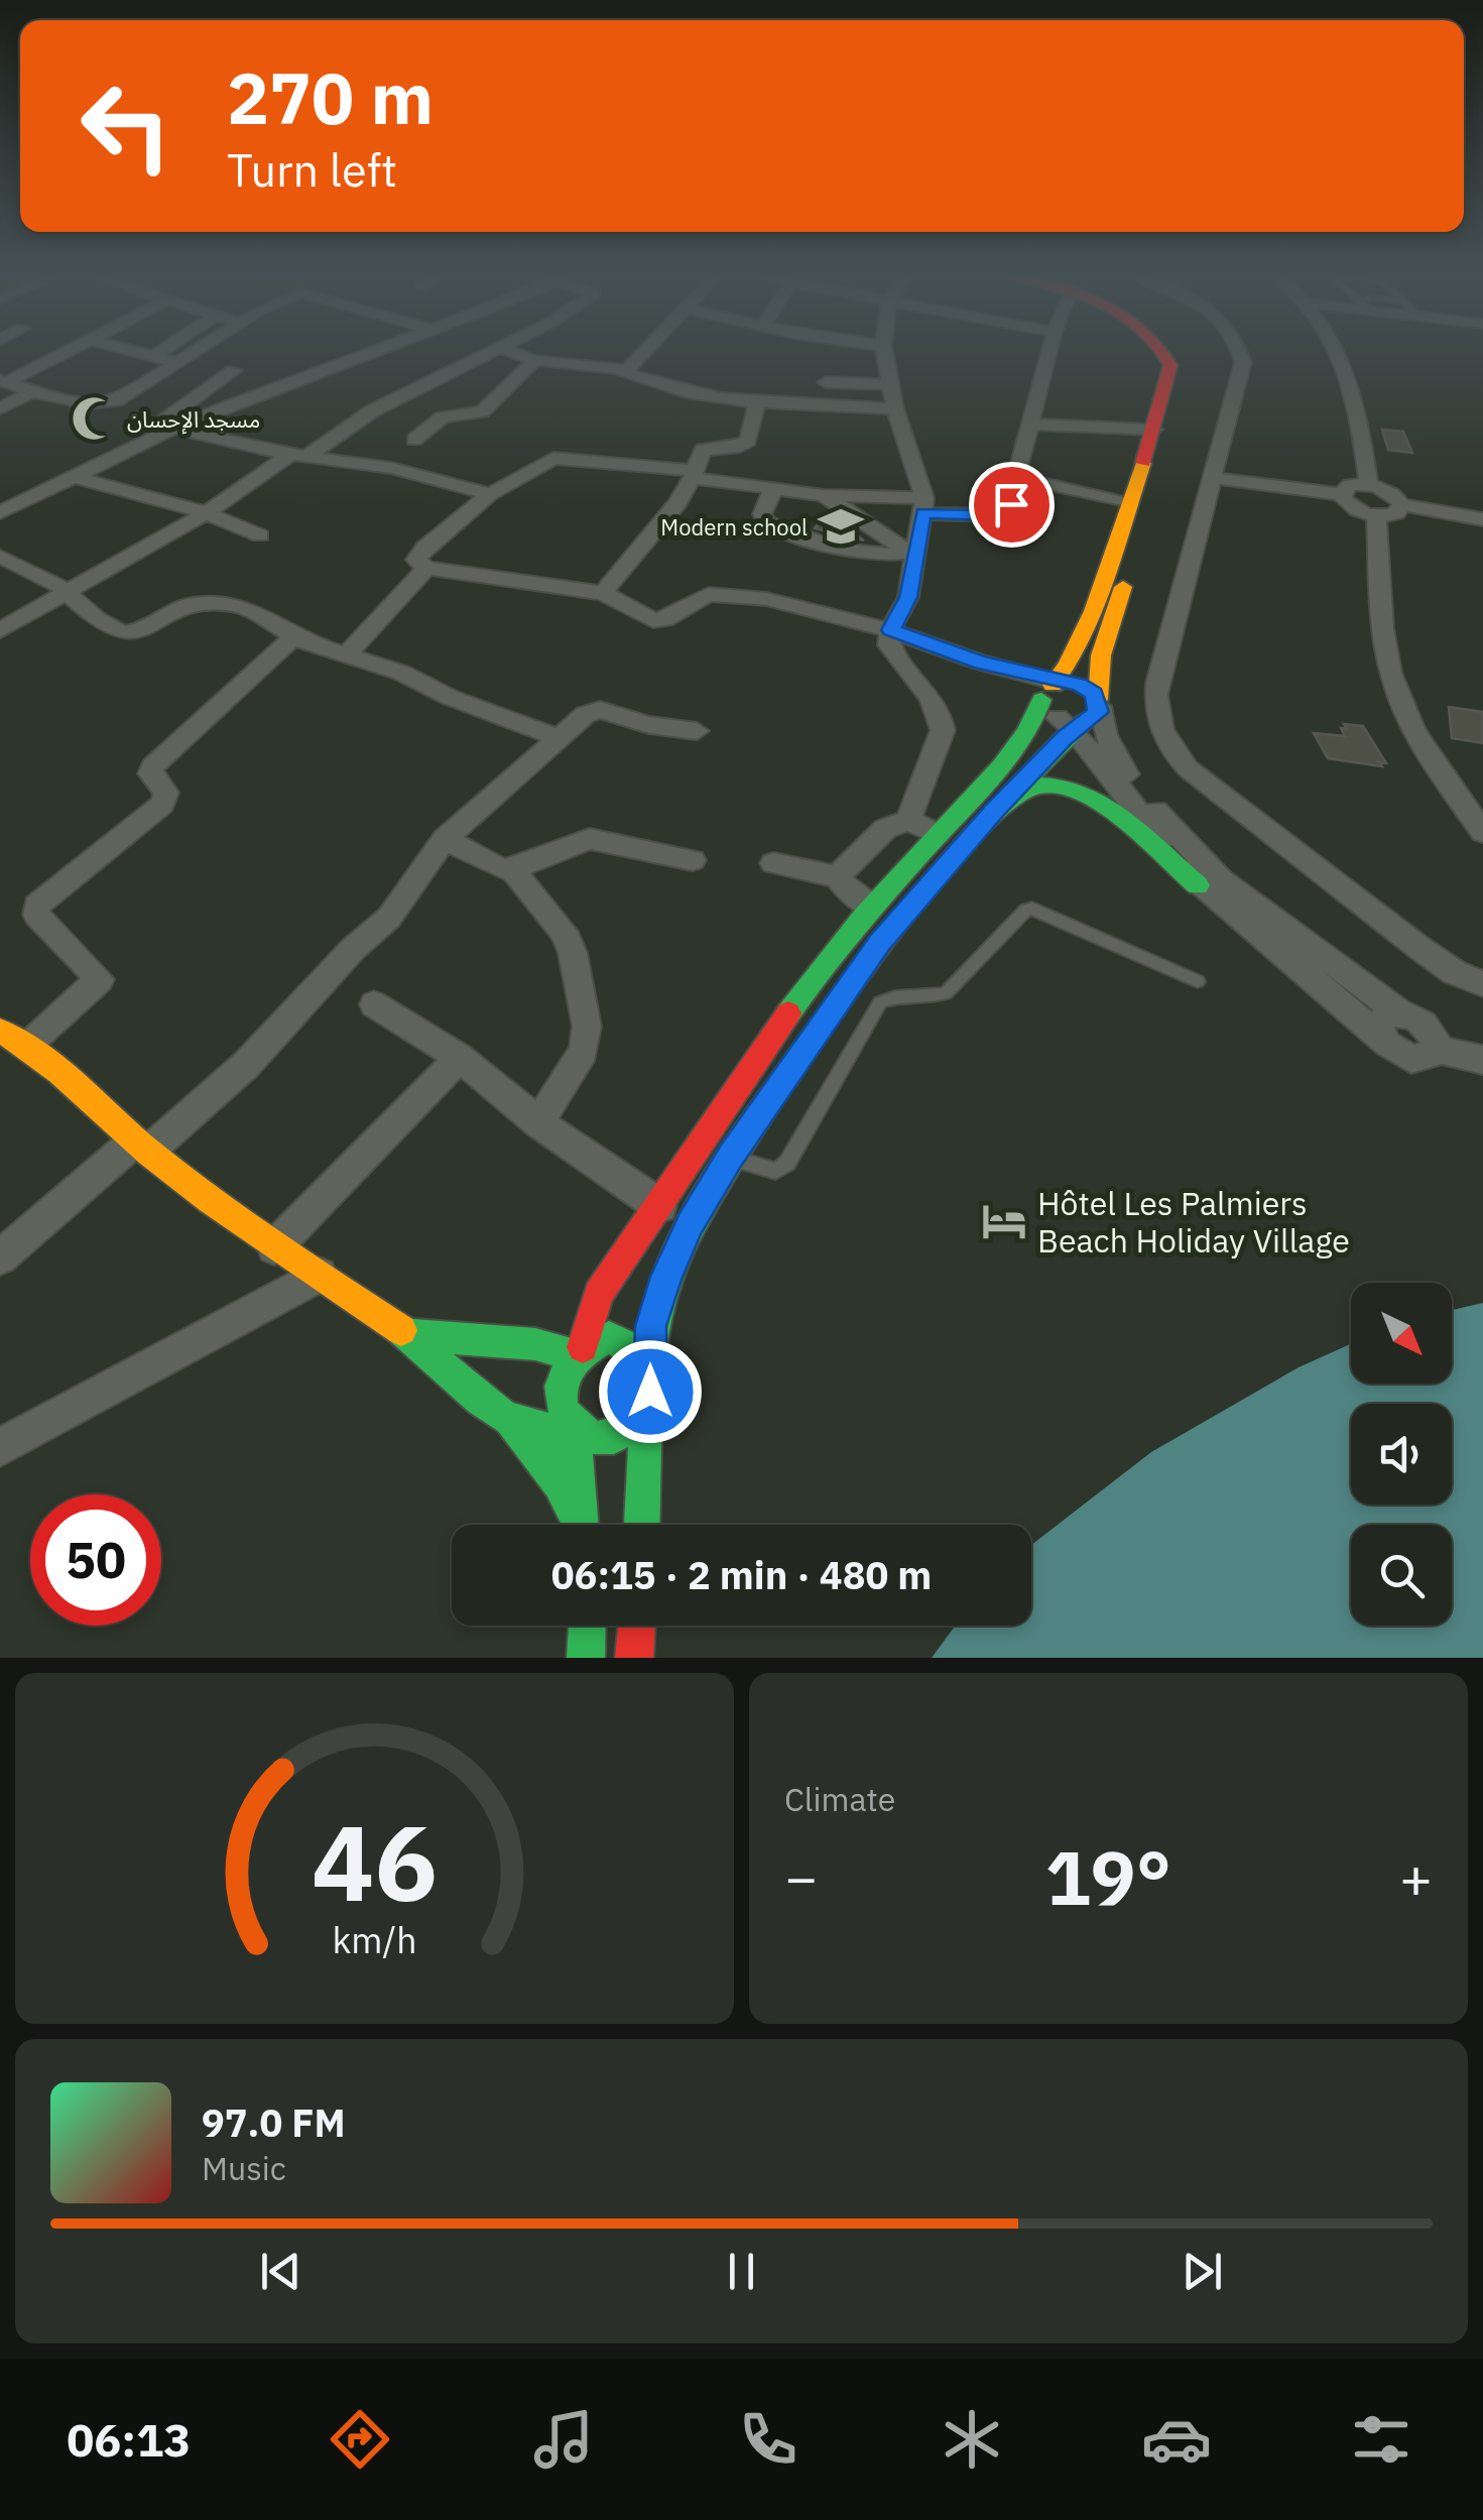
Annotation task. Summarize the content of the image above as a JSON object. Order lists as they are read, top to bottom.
{
  "places": {
    "mosque": ["مسجد الإحسان"],
    "school or university": ["Modern school"],
    "hotel": ["Hôtel Les Palmiers Beach Holiday Village"]
  },
  "north": "bottom right",
  "page": {
    "turn": ["270 m", "Turn left"],
    "limit": "50",
    "trip": "06:15 · 2 min · 480 m",
    "tile": "Climate",
    "heat": ["−", "19°", "+"],
    "song": ["97.0 FM", "Music"],
    "tabs": "06:13",
    "gauge": ["46", "km/h"]
  }
}
